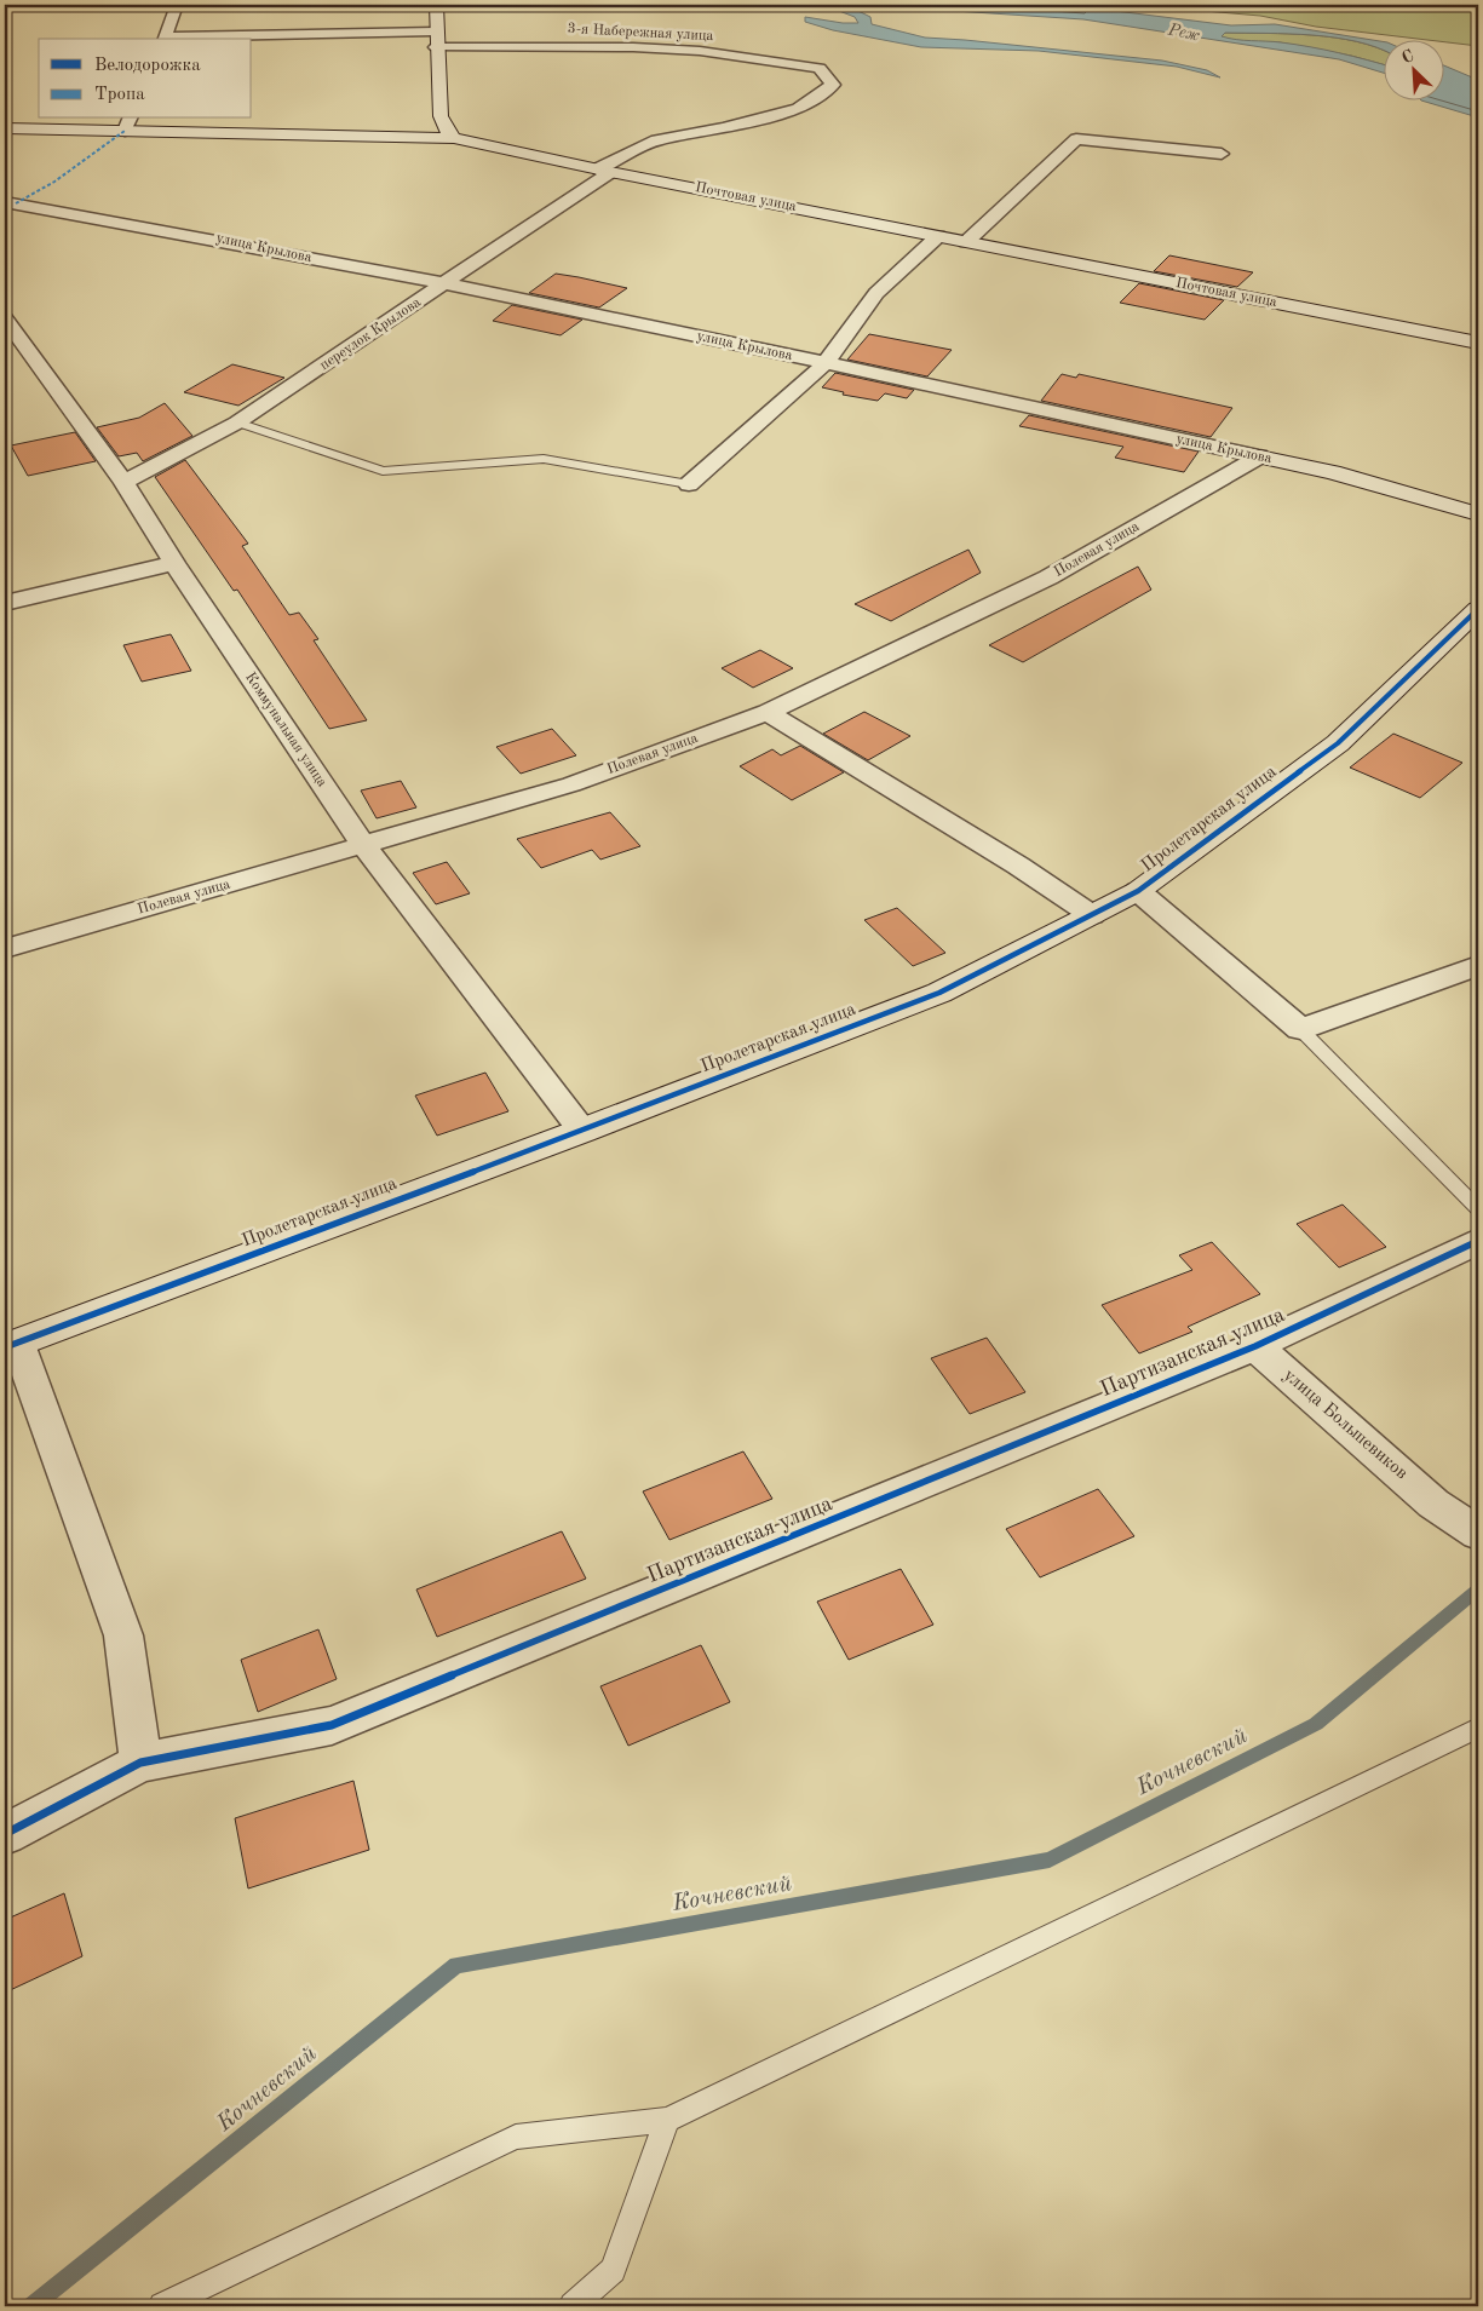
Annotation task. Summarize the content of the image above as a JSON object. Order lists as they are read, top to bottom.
{
  "streets": {
    "main road": ["Почтовая улица", "улица Крылова", "Пролетарская улица"],
    "street": [
      "3-я Набережная улица",
      "переулок Крылова",
      "Полевая улица",
      "Коммунальная улица",
      "Партизанская улица",
      "улица Большевиков"
    ]
  },
  "crossings": [
    ["3-я Набережная улица", "переулок Крылова"],
    ["Почтовая улица", "переулок Крылова"],
    ["улица Крылова", "переулок Крылова"],
    ["улица Крылова", "Полевая улица"],
    ["переулок Крылова", "Коммунальная улица"],
    ["Полевая улица", "Коммунальная улица"],
    ["Коммунальная улица", "Пролетарская улица"],
    ["Партизанская улица", "улица Большевиков"]
  ],
  "water": ["Реж", "Кочневский"],
  "legend": ["Велодорожка", "Тропа"],
  "north": "top left"
}
